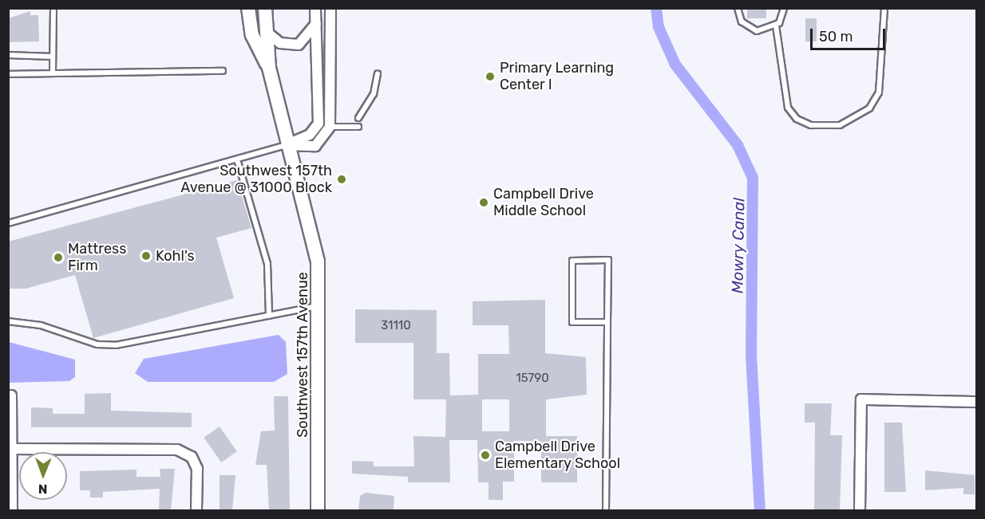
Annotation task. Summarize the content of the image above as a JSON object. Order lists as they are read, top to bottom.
{
  "streets": {
    "street": ["Southwest 157th Avenue"]
  },
  "water": ["Mowry Canal"],
  "places": [
    "Primary Learning Center I",
    "Southwest 157th Avenue @ 31000 Block",
    "Campbell Drive Middle School",
    "Kohl's",
    "Mattress Firm",
    "Campbell Drive Elementary School"
  ],
  "house_numbers": ["31110", "15790"],
  "scale_bar": "50 m",
  "north": "bottom"
}
